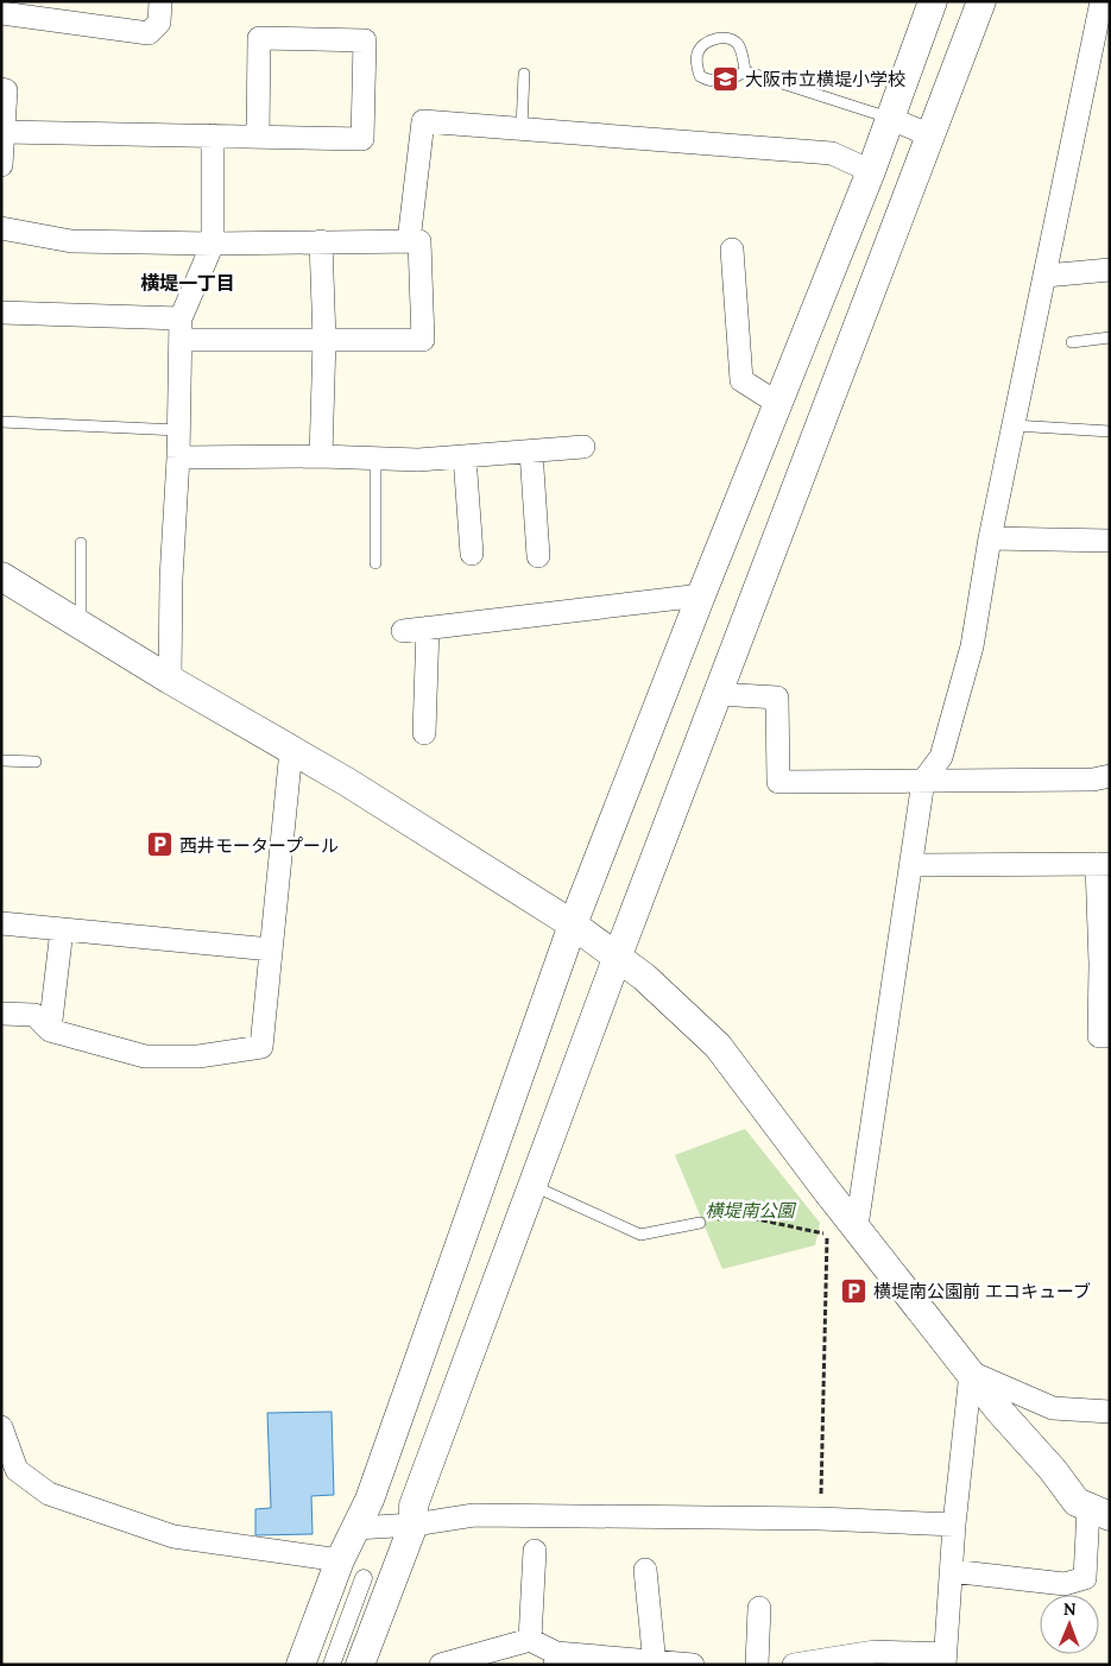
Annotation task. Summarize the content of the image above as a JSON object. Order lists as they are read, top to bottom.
{
  "districts": ["横堤一丁目"],
  "parks": ["横堤南公園"],
  "places": {
    "school or university": ["大阪市立横堤小学校"],
    "parking": ["西井モータープール", "横堤南公園前 エコキューブ"]
  },
  "north": "top"
}
